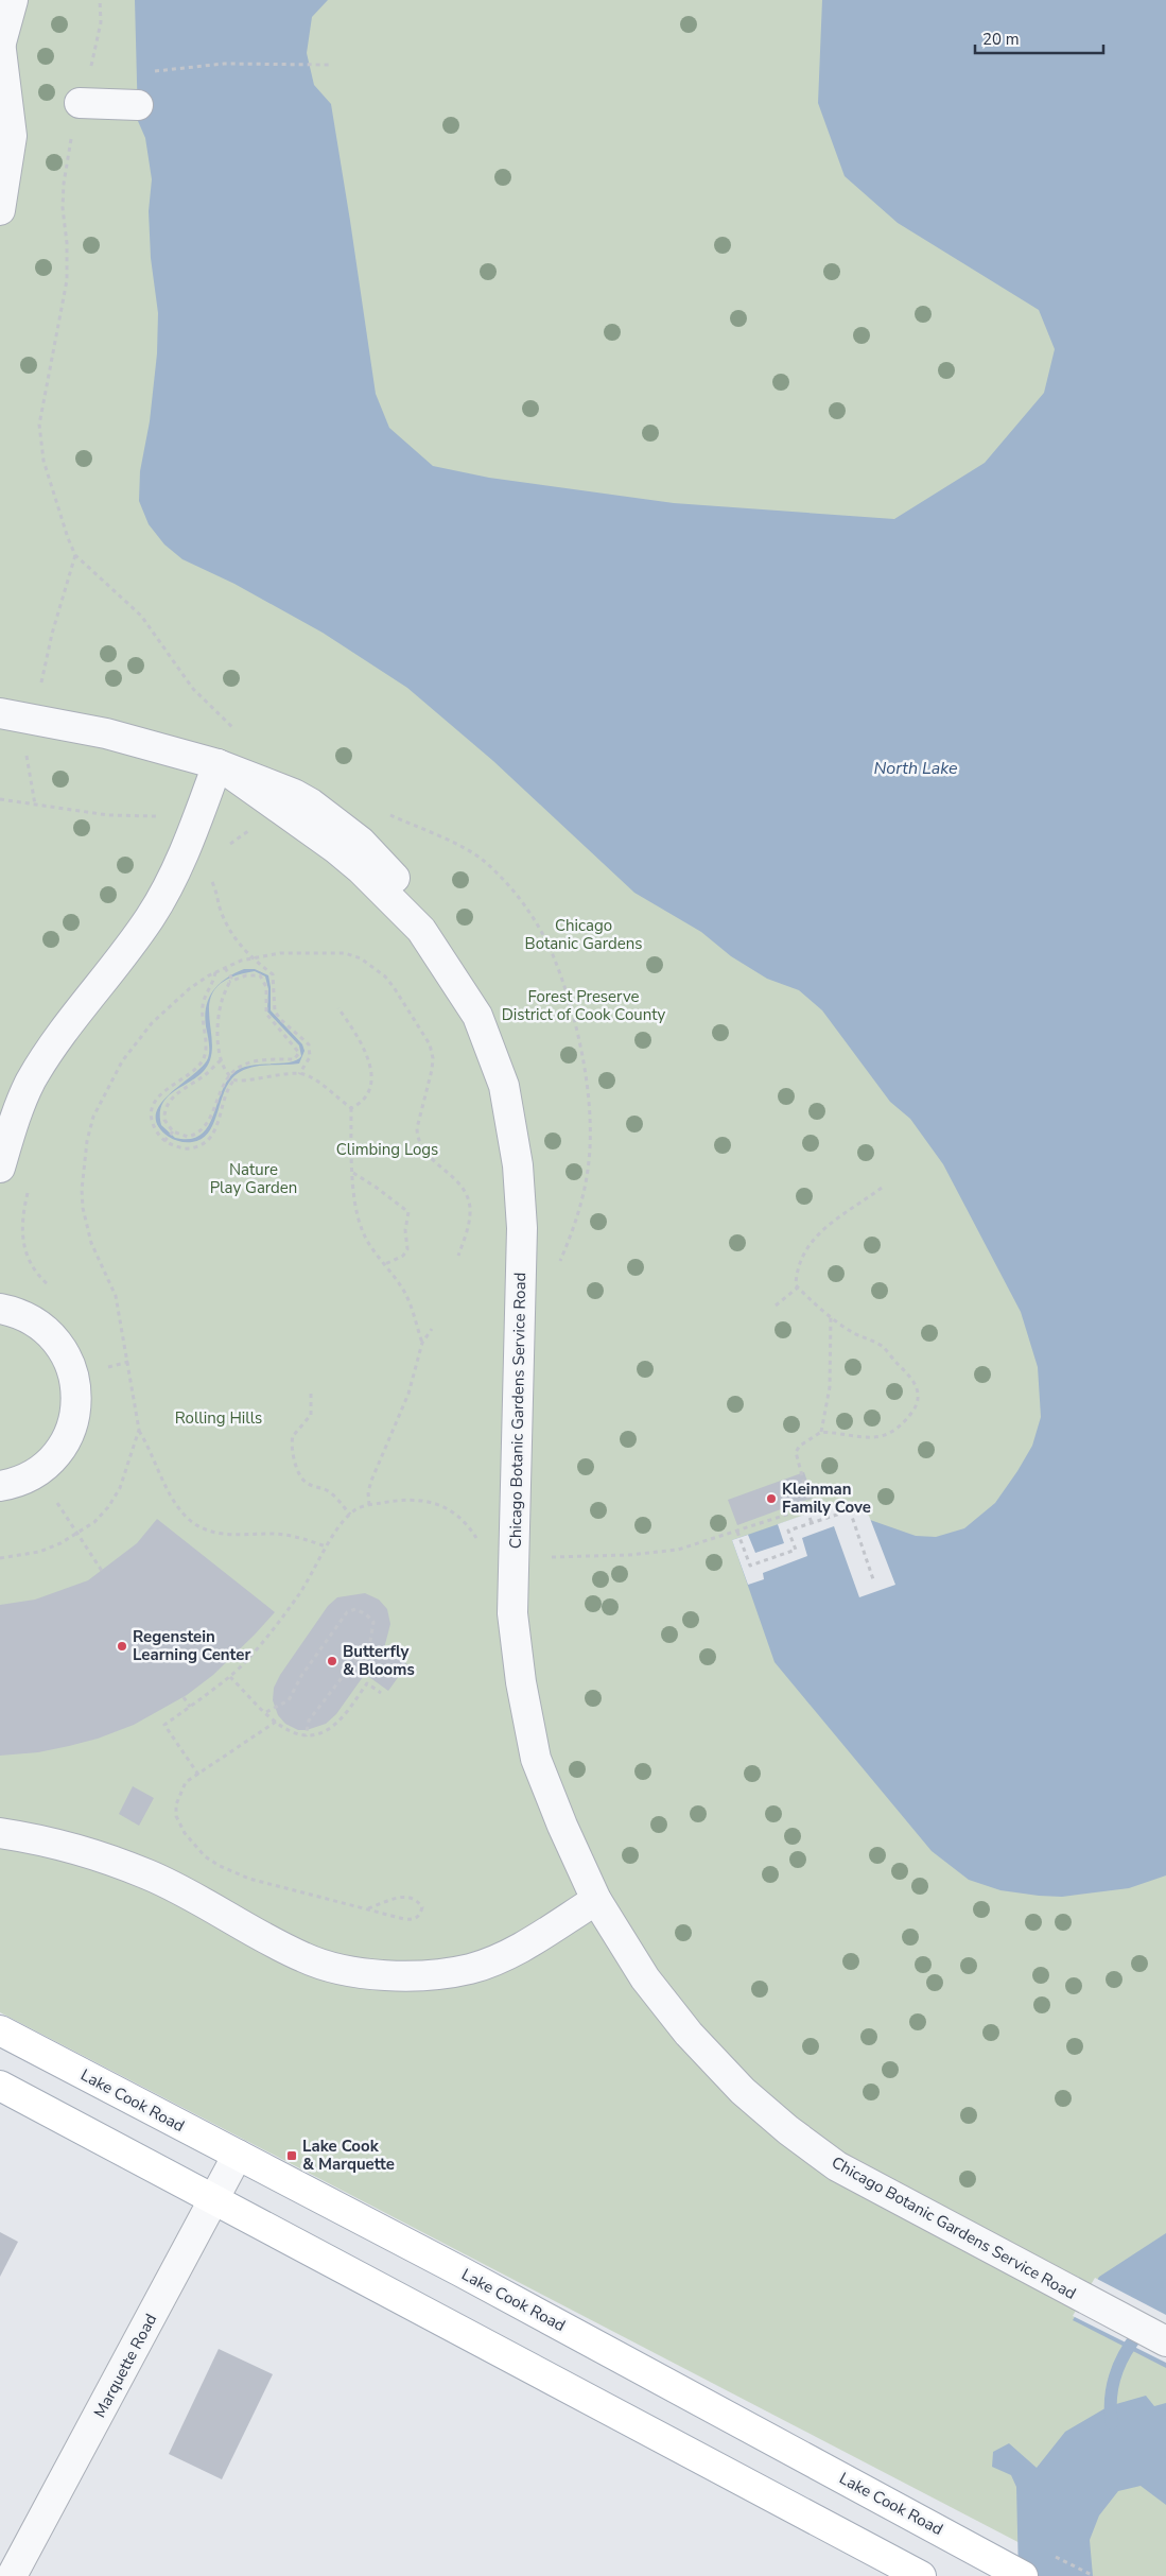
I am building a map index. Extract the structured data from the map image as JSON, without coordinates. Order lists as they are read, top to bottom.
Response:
{
  "streets": {
    "main road": ["Lake Cook Road"],
    "street": ["Chicago Botanic Gardens Service Road", "Marquette Road"]
  },
  "crossings": [
    ["Lake Cook Road", "Marquette Road"]
  ],
  "water": ["North Lake"],
  "parks": [
    "Chicago Botanic Gardens",
    "Forest Preserve District of Cook County",
    "Climbing Logs",
    "Nature Play Garden",
    "Rolling Hills"
  ],
  "places": {
    "other": ["Kleinman Family Cove", "Regenstein Learning Center", "Butterfly & Blooms"],
    "transit": ["Lake Cook & Marquette"]
  },
  "scale_bar": "20 m"
}
